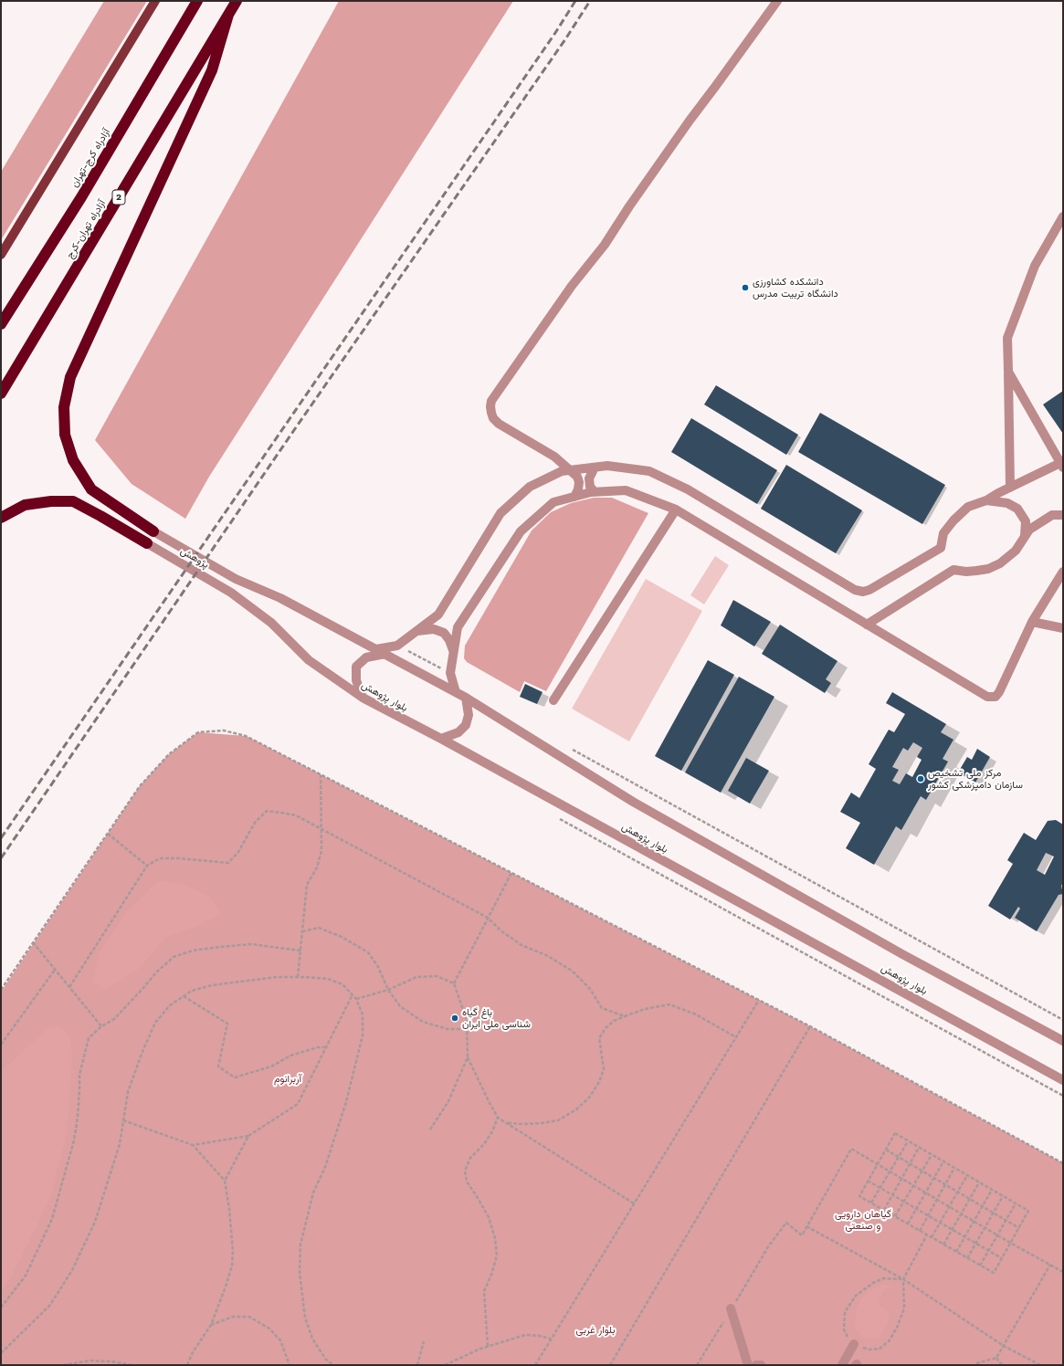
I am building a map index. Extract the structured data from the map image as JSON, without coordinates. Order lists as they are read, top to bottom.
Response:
{
  "streets": {
    "highway": ["آزادراه کرج-تهران", "2", "آزادراه تهران-کرج"],
    "street": ["پژوهش", "بلوار پژوهش"]
  },
  "crossings": [
    ["پژوهش", "بلوار پژوهش"]
  ],
  "parks": ["آربرانوم", "گیاهان دارویی و صنعتی", "بلوار غربی"],
  "places": ["دانشکده کشاورزی دانشگاه تربیت مدرس", "مرکز ملی تشخیص سازمان دامپزشکی کشور", "باغ گیاه‌ شناسی ملی ایران"]
}
